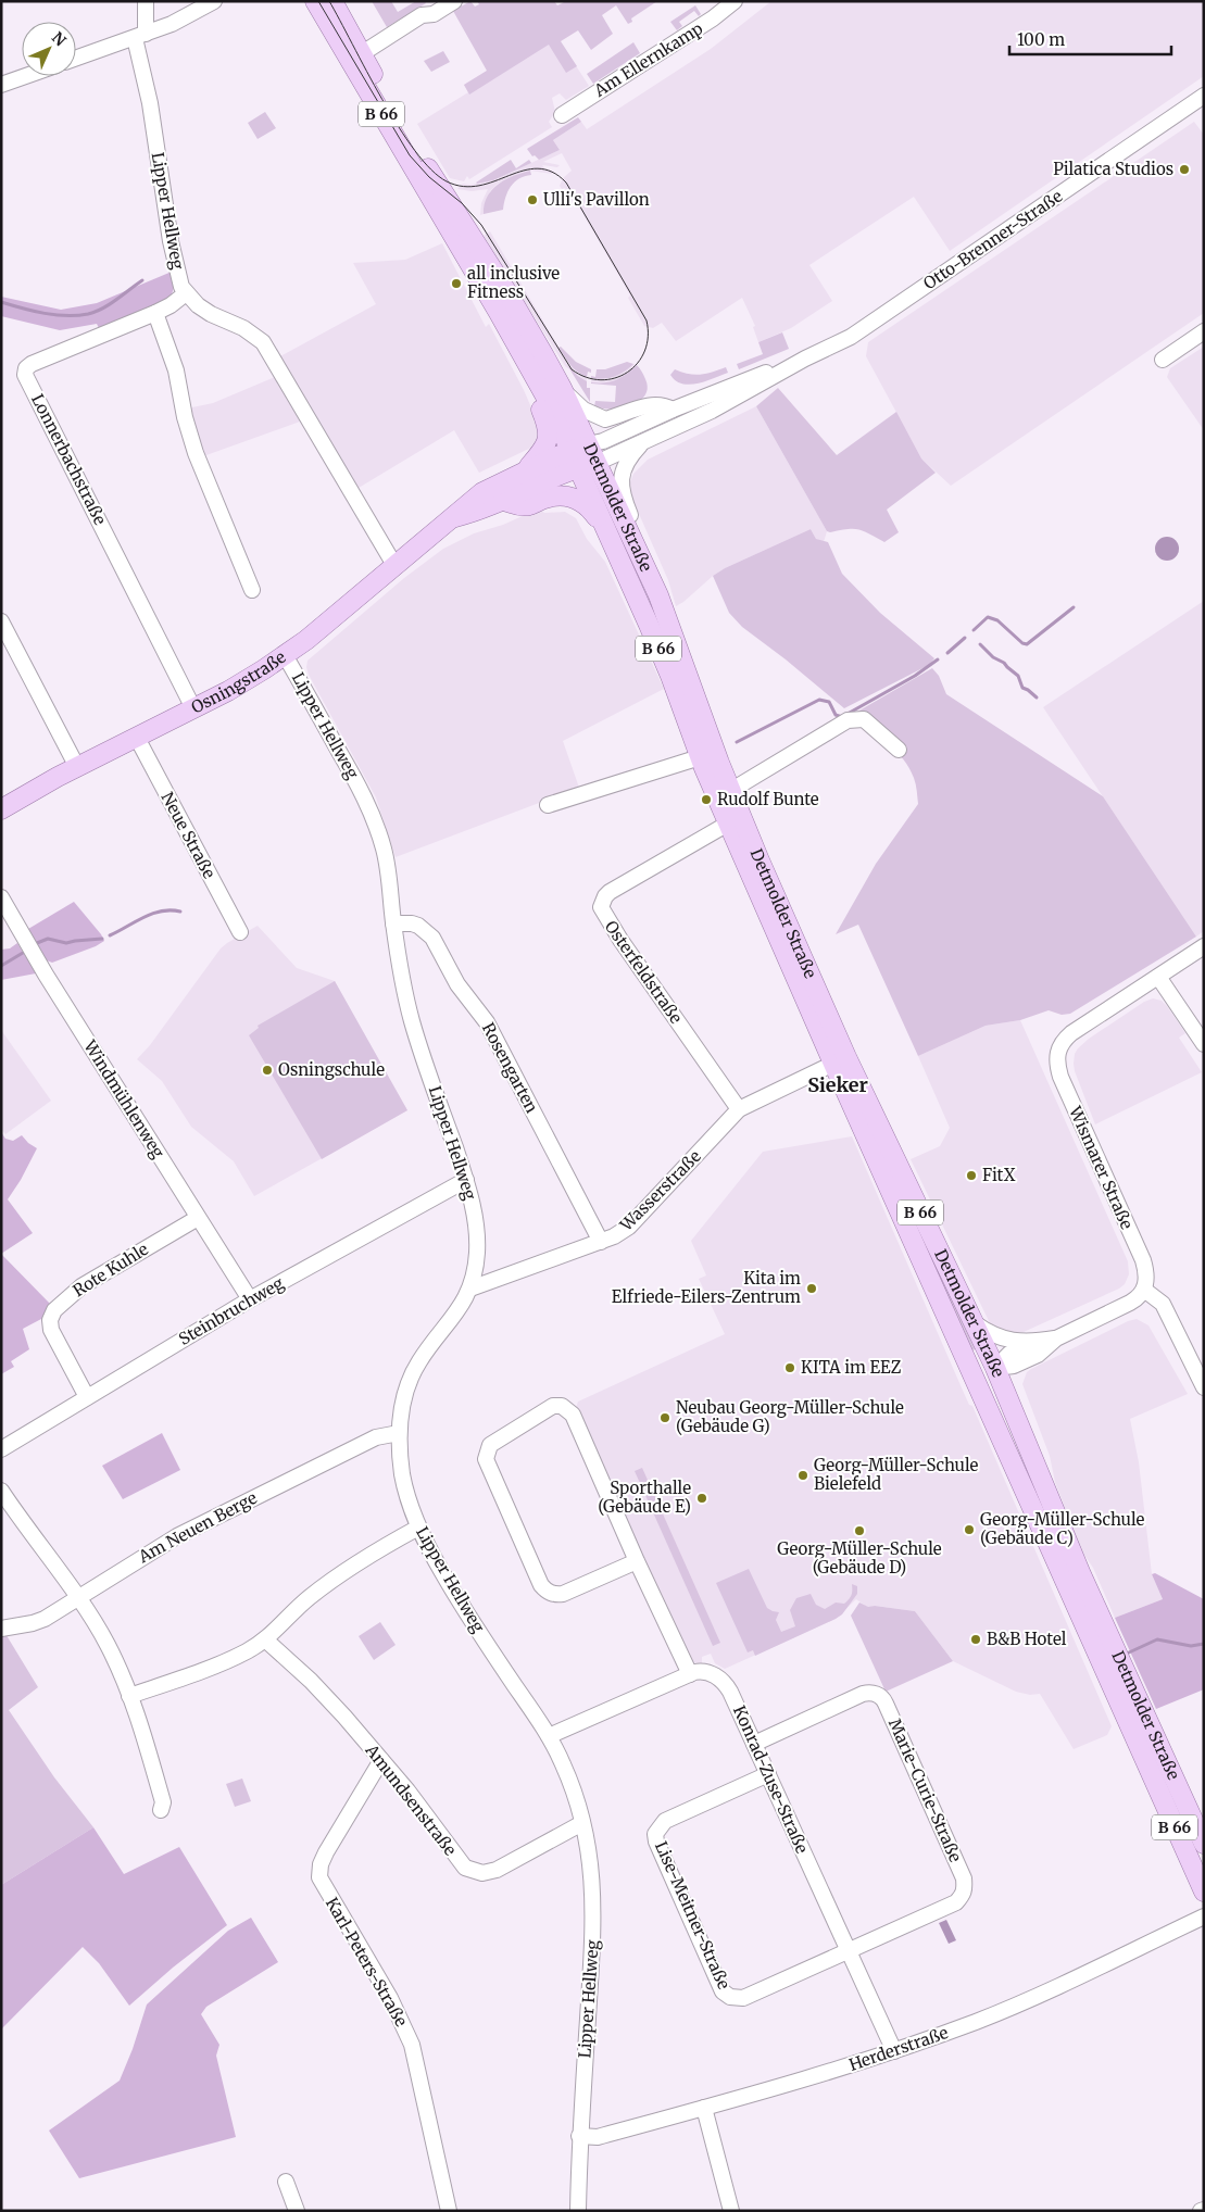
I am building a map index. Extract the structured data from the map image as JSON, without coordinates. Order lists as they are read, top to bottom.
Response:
{
  "streets": {
    "main road": ["B 66", "Detmolder Straße", "Osningstraße"],
    "street": [
      "Am Ellernkamp",
      "Lipper Hellweg",
      "Otto-Brenner-Straße",
      "Lonnerbachstraße",
      "Neue Straße",
      "Osterfeldstraße",
      "Rosengarten",
      "Windmühlenweg",
      "Wismarer Straße",
      "Wasserstraße",
      "Rote Kuhle",
      "Steinbruchweg",
      "Am Neuen Berge",
      "Konrad-Zuse-Straße",
      "Marie-Curie-Straße",
      "Amundsenstraße",
      "Lise-Meitner-Straße",
      "Karl-Peters-Straße",
      "Herderstraße"
    ]
  },
  "crossings": [
    ["B 66", "Otto-Brenner-Straße"],
    ["B 66", "Detmolder Straße"],
    ["Lipper Hellweg", "Lonnerbachstraße"],
    ["Lipper Hellweg", "Osningstraße"],
    ["Lipper Hellweg", "Rosengarten"],
    ["Lipper Hellweg", "Wasserstraße"],
    ["Lipper Hellweg", "Steinbruchweg"],
    ["Lipper Hellweg", "Am Neuen Berge"],
    ["Lipper Hellweg", "Amundsenstraße"],
    ["Lipper Hellweg", "Herderstraße"],
    ["Otto-Brenner-Straße", "Detmolder Straße"],
    ["Otto-Brenner-Straße", "Osningstraße"],
    ["Lonnerbachstraße", "Osningstraße"],
    ["Detmolder Straße", "Osningstraße"],
    ["Detmolder Straße", "Osterfeldstraße"],
    ["Detmolder Straße", "Wasserstraße"],
    ["Osningstraße", "Neue Straße"],
    ["Osterfeldstraße", "Wasserstraße"],
    ["Rosengarten", "Wasserstraße"],
    ["Windmühlenweg", "Rote Kuhle"],
    ["Windmühlenweg", "Steinbruchweg"],
    ["Rote Kuhle", "Steinbruchweg"],
    ["Konrad-Zuse-Straße", "Marie-Curie-Straße"],
    ["Konrad-Zuse-Straße", "Lise-Meitner-Straße"],
    ["Konrad-Zuse-Straße", "Herderstraße"],
    ["Marie-Curie-Straße", "Lise-Meitner-Straße"],
    ["Amundsenstraße", "Karl-Peters-Straße"]
  ],
  "districts": ["Sieker"],
  "places": [
    "Pilatica Studios",
    "Ulli's Pavillon",
    "all inclusive Fitness",
    "Rudolf Bunte",
    "Osningschule",
    "FitX",
    "Kita im Elfriede-Eilers-Zentrum",
    "KITA im EEZ",
    "Neubau Georg-Müller-Schule (Gebäude G)",
    "Georg-Müller-Schule Bielefeld",
    "Sporthalle (Gebäude E)",
    "Georg-Müller-Schule (Gebäude C)",
    "Georg-Müller-Schule (Gebäude D)",
    "B&B Hotel"
  ],
  "scale_bar": "100 m",
  "north": "top right"
}
